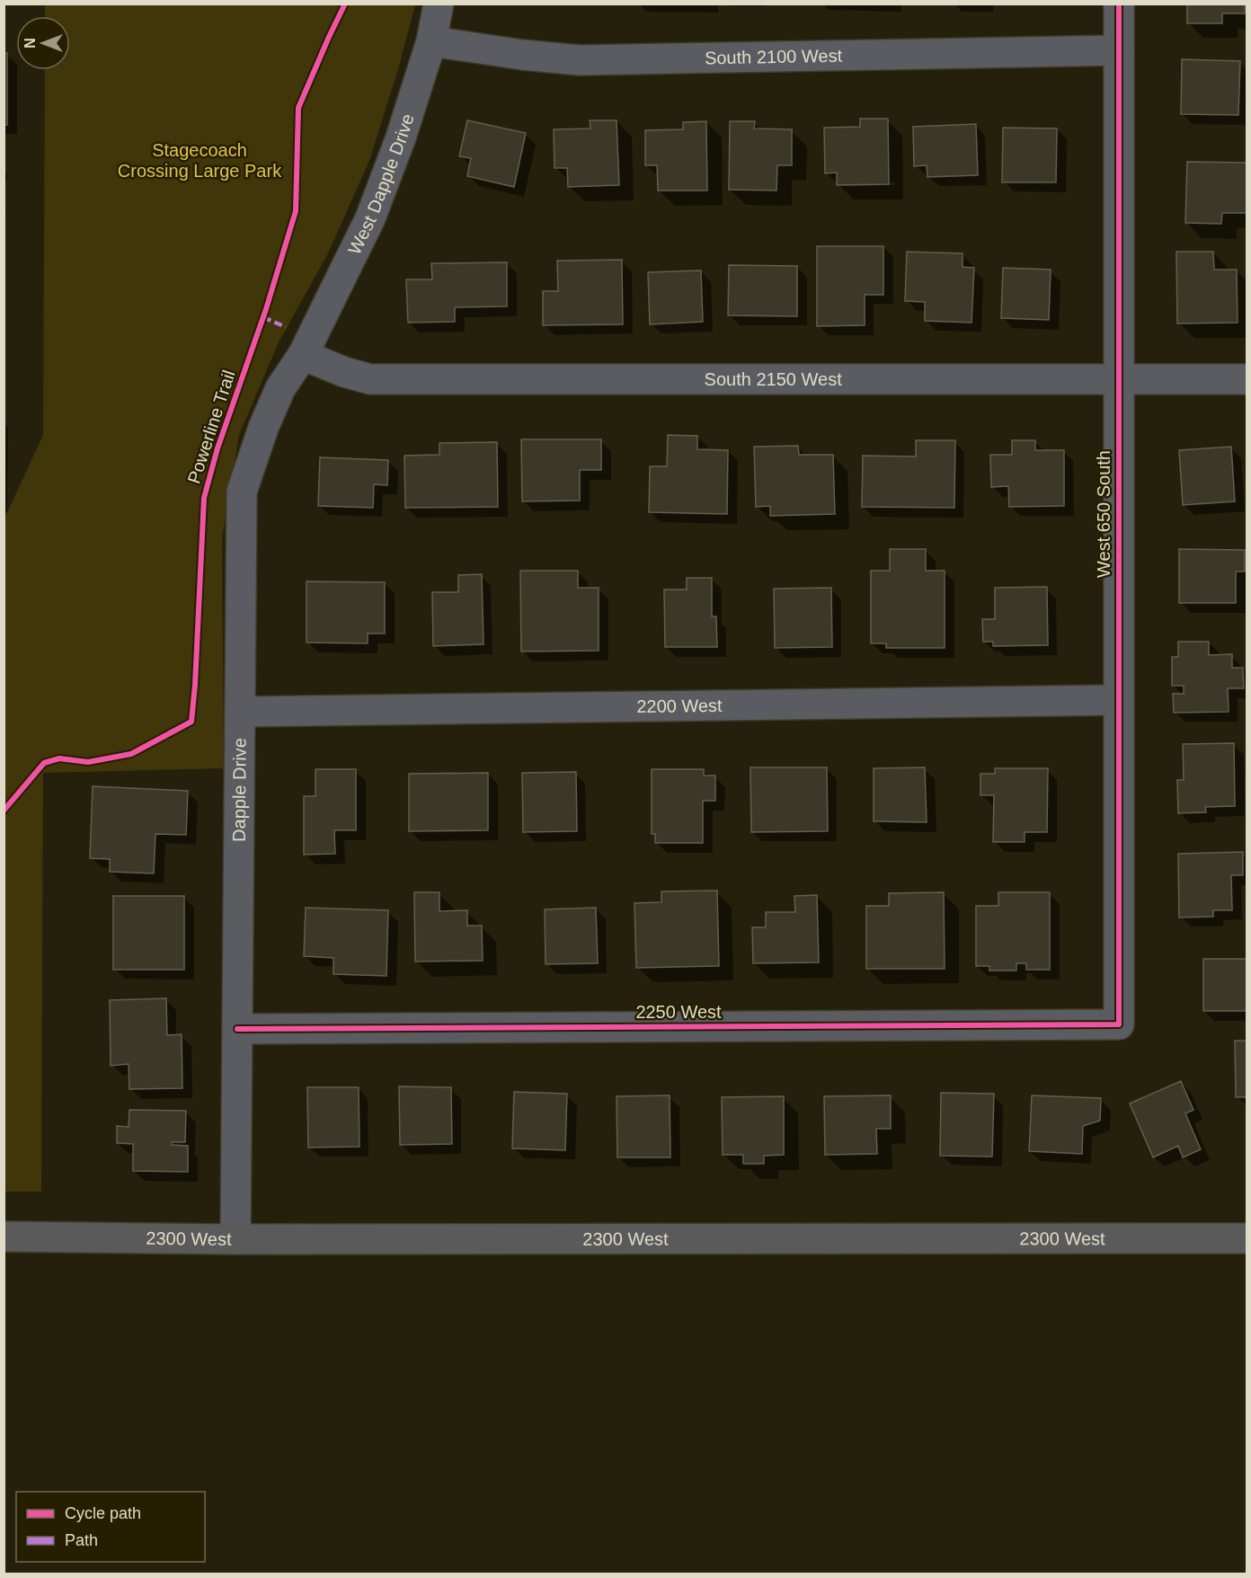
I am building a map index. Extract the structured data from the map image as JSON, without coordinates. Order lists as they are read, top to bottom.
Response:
{
  "streets": {
    "main road": ["2300 West"],
    "street": [
      "South 2100 West",
      "West Dapple Drive",
      "South 2150 West",
      "West 650 South",
      "2200 West",
      "Dapple Drive",
      "2250 West"
    ],
    "cycle path": ["Powerline Trail"]
  },
  "crossings": [
    ["South 2100 West", "West Dapple Drive"],
    ["South 2100 West", "West 650 South"],
    ["West Dapple Drive", "South 2150 West"],
    ["West Dapple Drive", "Dapple Drive"],
    ["South 2150 West", "West 650 South"],
    ["South 2150 West", "Dapple Drive"],
    ["West 650 South", "2200 West"],
    ["West 650 South", "2250 West"],
    ["2200 West", "Dapple Drive"],
    ["Dapple Drive", "2250 West"],
    ["Dapple Drive", "2300 West"]
  ],
  "parks": ["Stagecoach Crossing Large Park"],
  "legend": ["Cycle path", "Path"],
  "north": "left"
}
